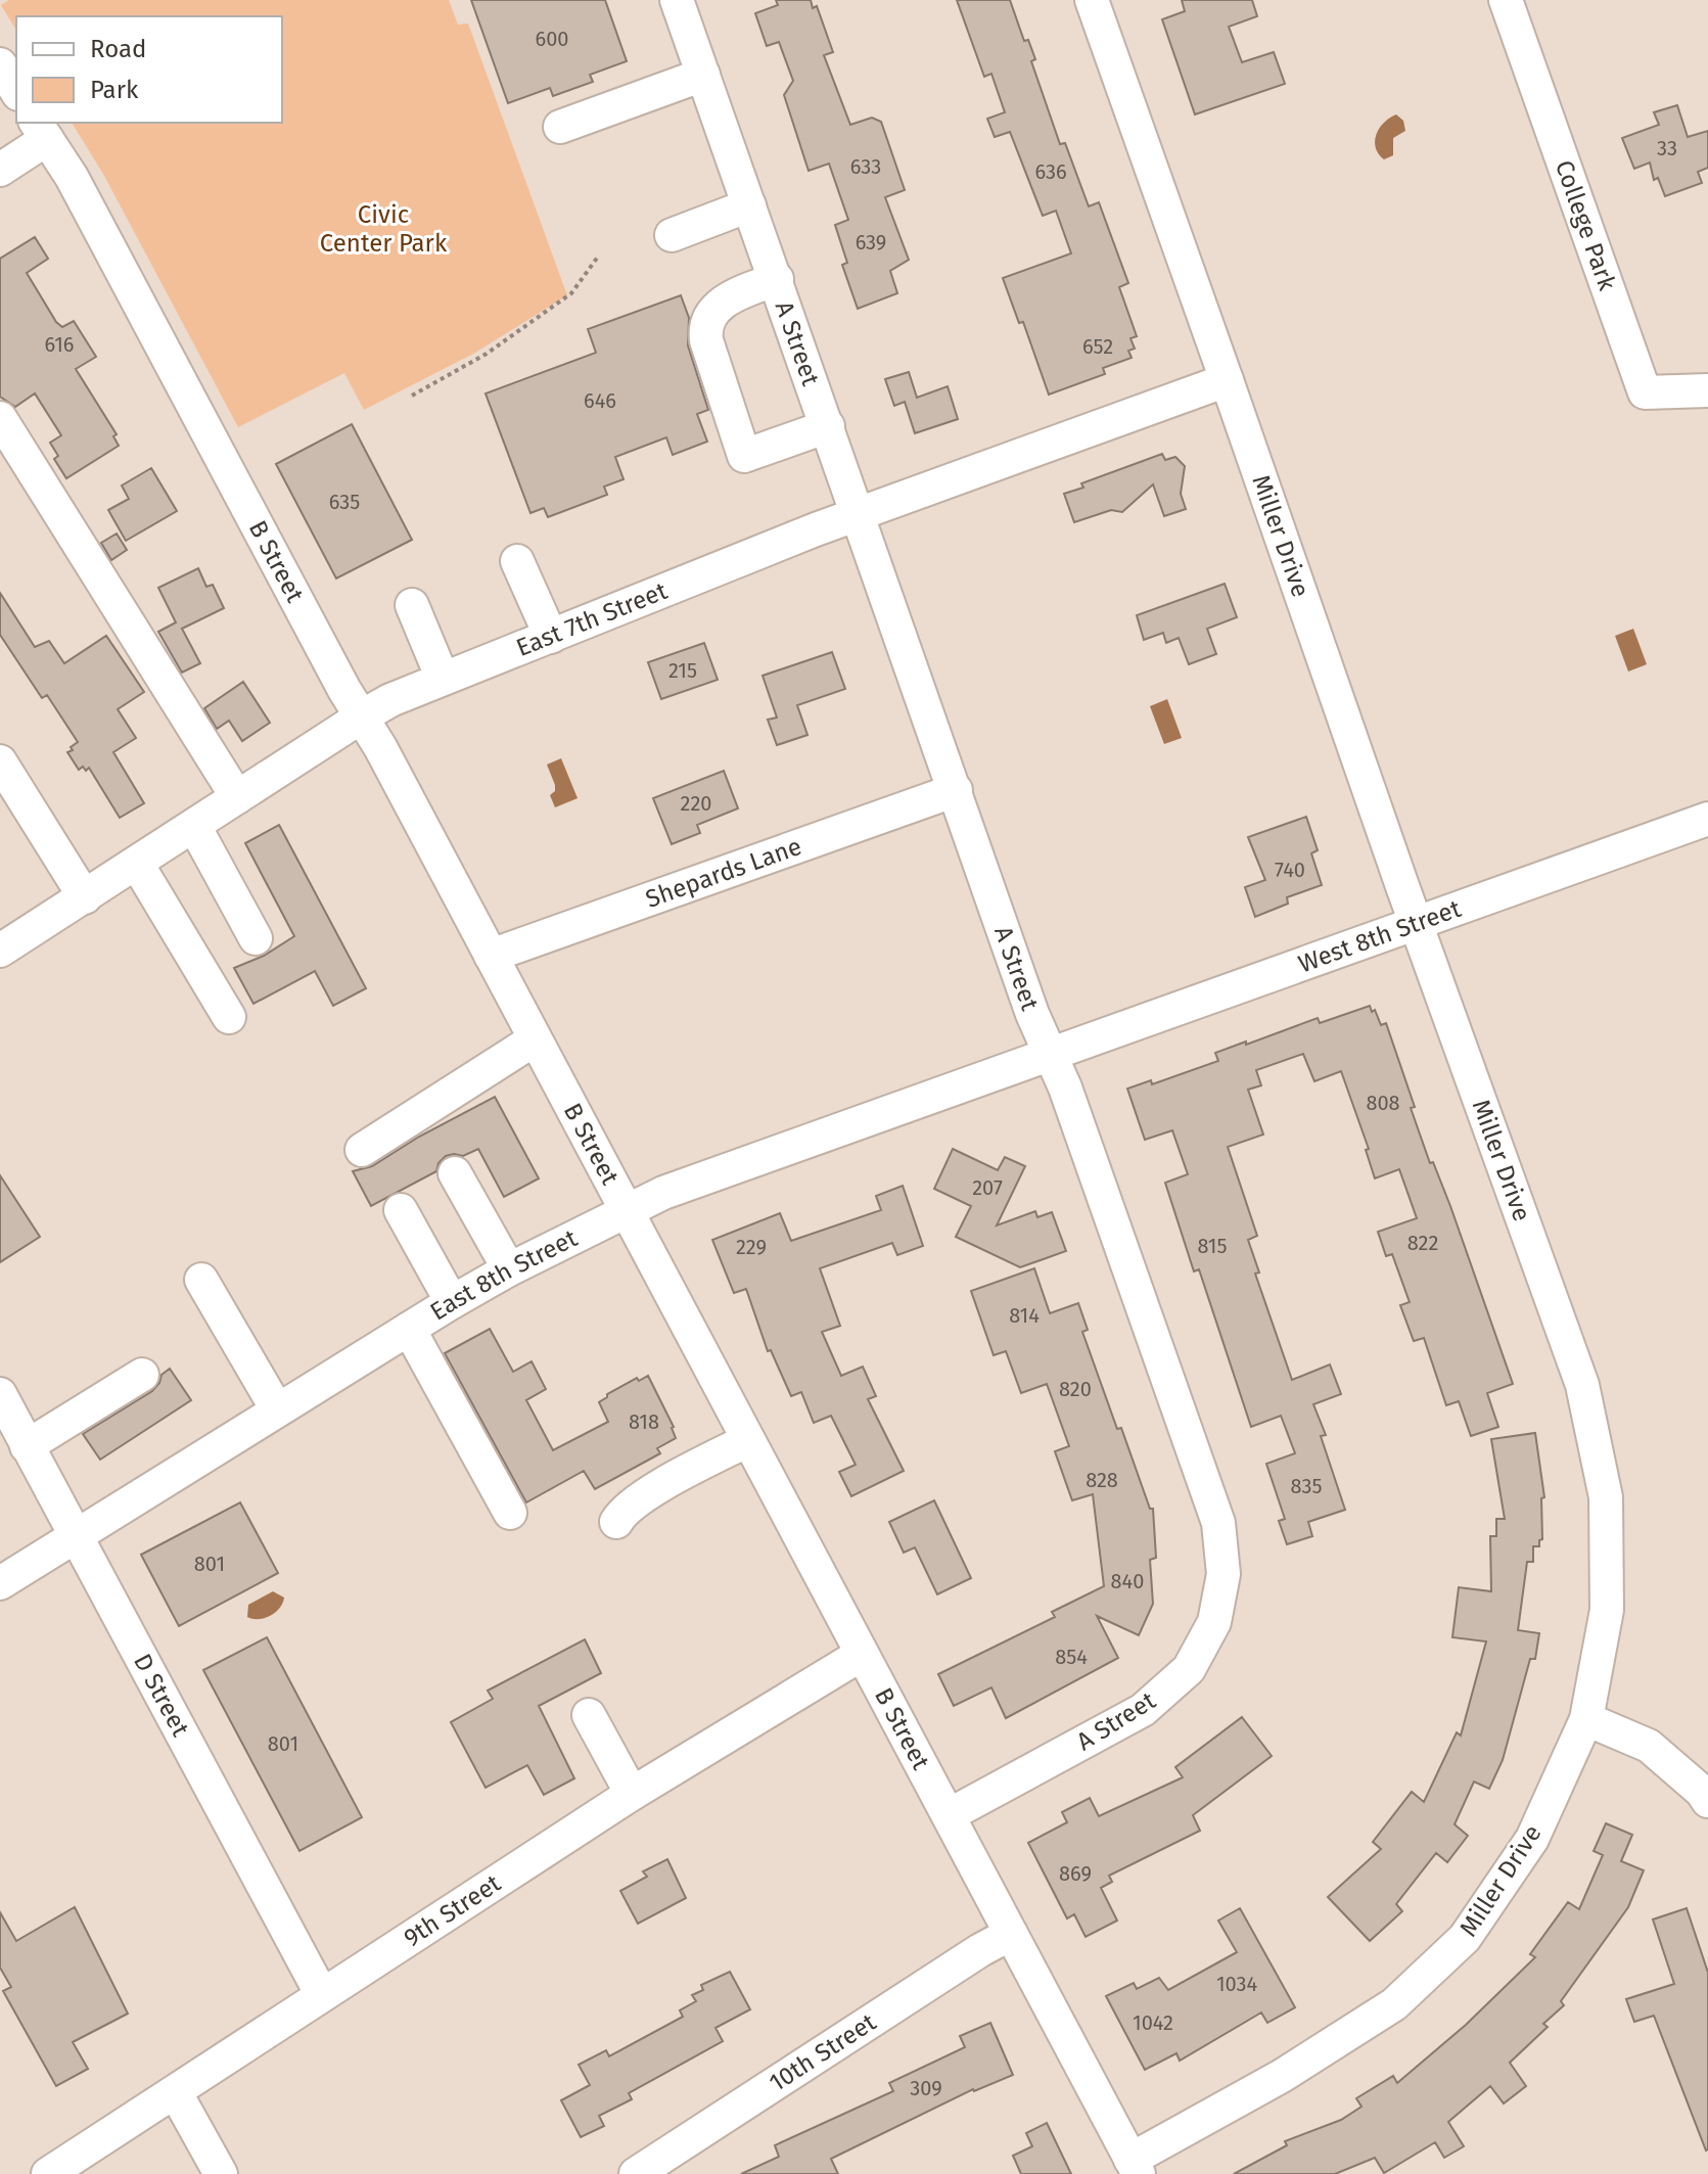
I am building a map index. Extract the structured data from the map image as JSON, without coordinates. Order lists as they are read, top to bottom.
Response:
{
  "streets": {
    "street": [
      "College Park",
      "A Street",
      "Miller Drive",
      "B Street",
      "East 7th Street",
      "Shepards Lane",
      "West 8th Street",
      "East 8th Street",
      "D Street",
      "9th Street",
      "10th Street"
    ]
  },
  "crossings": [
    ["A Street", "B Street"],
    ["A Street", "East 7th Street"],
    ["A Street", "Shepards Lane"],
    ["A Street", "West 8th Street"],
    ["A Street", "East 8th Street"],
    ["Miller Drive", "B Street"],
    ["Miller Drive", "East 7th Street"],
    ["Miller Drive", "West 8th Street"],
    ["B Street", "East 7th Street"],
    ["B Street", "Shepards Lane"],
    ["B Street", "East 8th Street"],
    ["B Street", "9th Street"],
    ["B Street", "10th Street"],
    ["West 8th Street", "East 8th Street"],
    ["East 8th Street", "D Street"],
    ["D Street", "9th Street"]
  ],
  "parks": ["Civic Center Park"],
  "house_numbers": [
    "600",
    "33",
    "633",
    "636",
    "639",
    "616",
    "652",
    "646",
    "635",
    "215",
    "220",
    "740",
    "808",
    "207",
    "822",
    "815",
    "229",
    "814",
    "820",
    "818",
    "828",
    "835",
    "801",
    "840",
    "854",
    "801",
    "869",
    "1034",
    "1042",
    "309"
  ],
  "legend": ["Road", "Park"]
}
